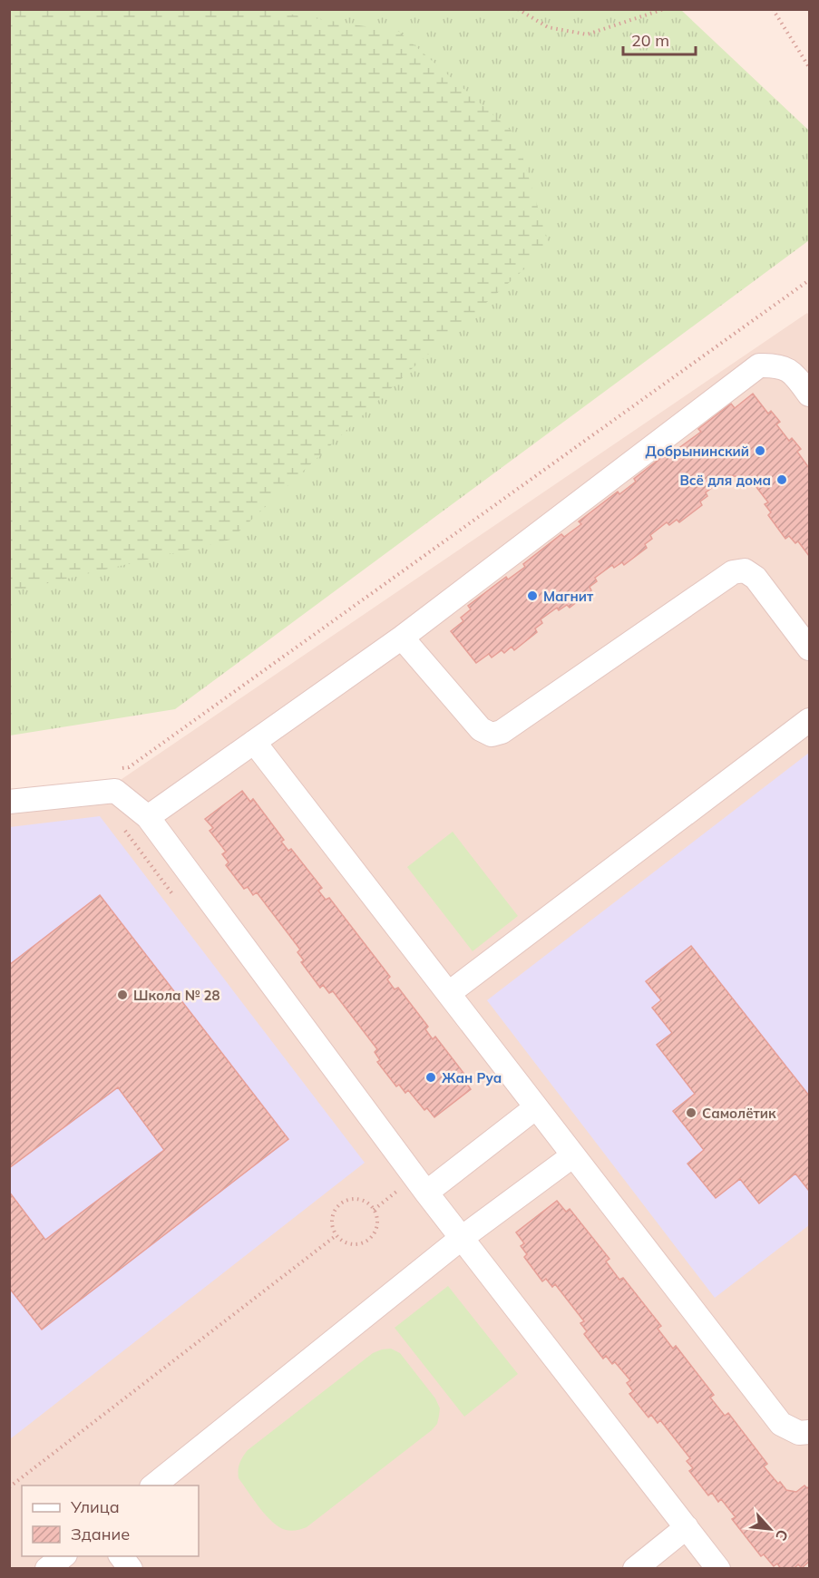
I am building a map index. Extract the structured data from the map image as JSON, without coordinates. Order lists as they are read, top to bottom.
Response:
{
  "places": [
    "Добрынинский",
    "Всё для дома",
    "Магнит",
    "Школа № 28",
    "Жан Руа",
    "Самолётик"
  ],
  "legend": ["Улица", "Здание"],
  "scale_bar": "20 m",
  "north": "bottom right"
}
